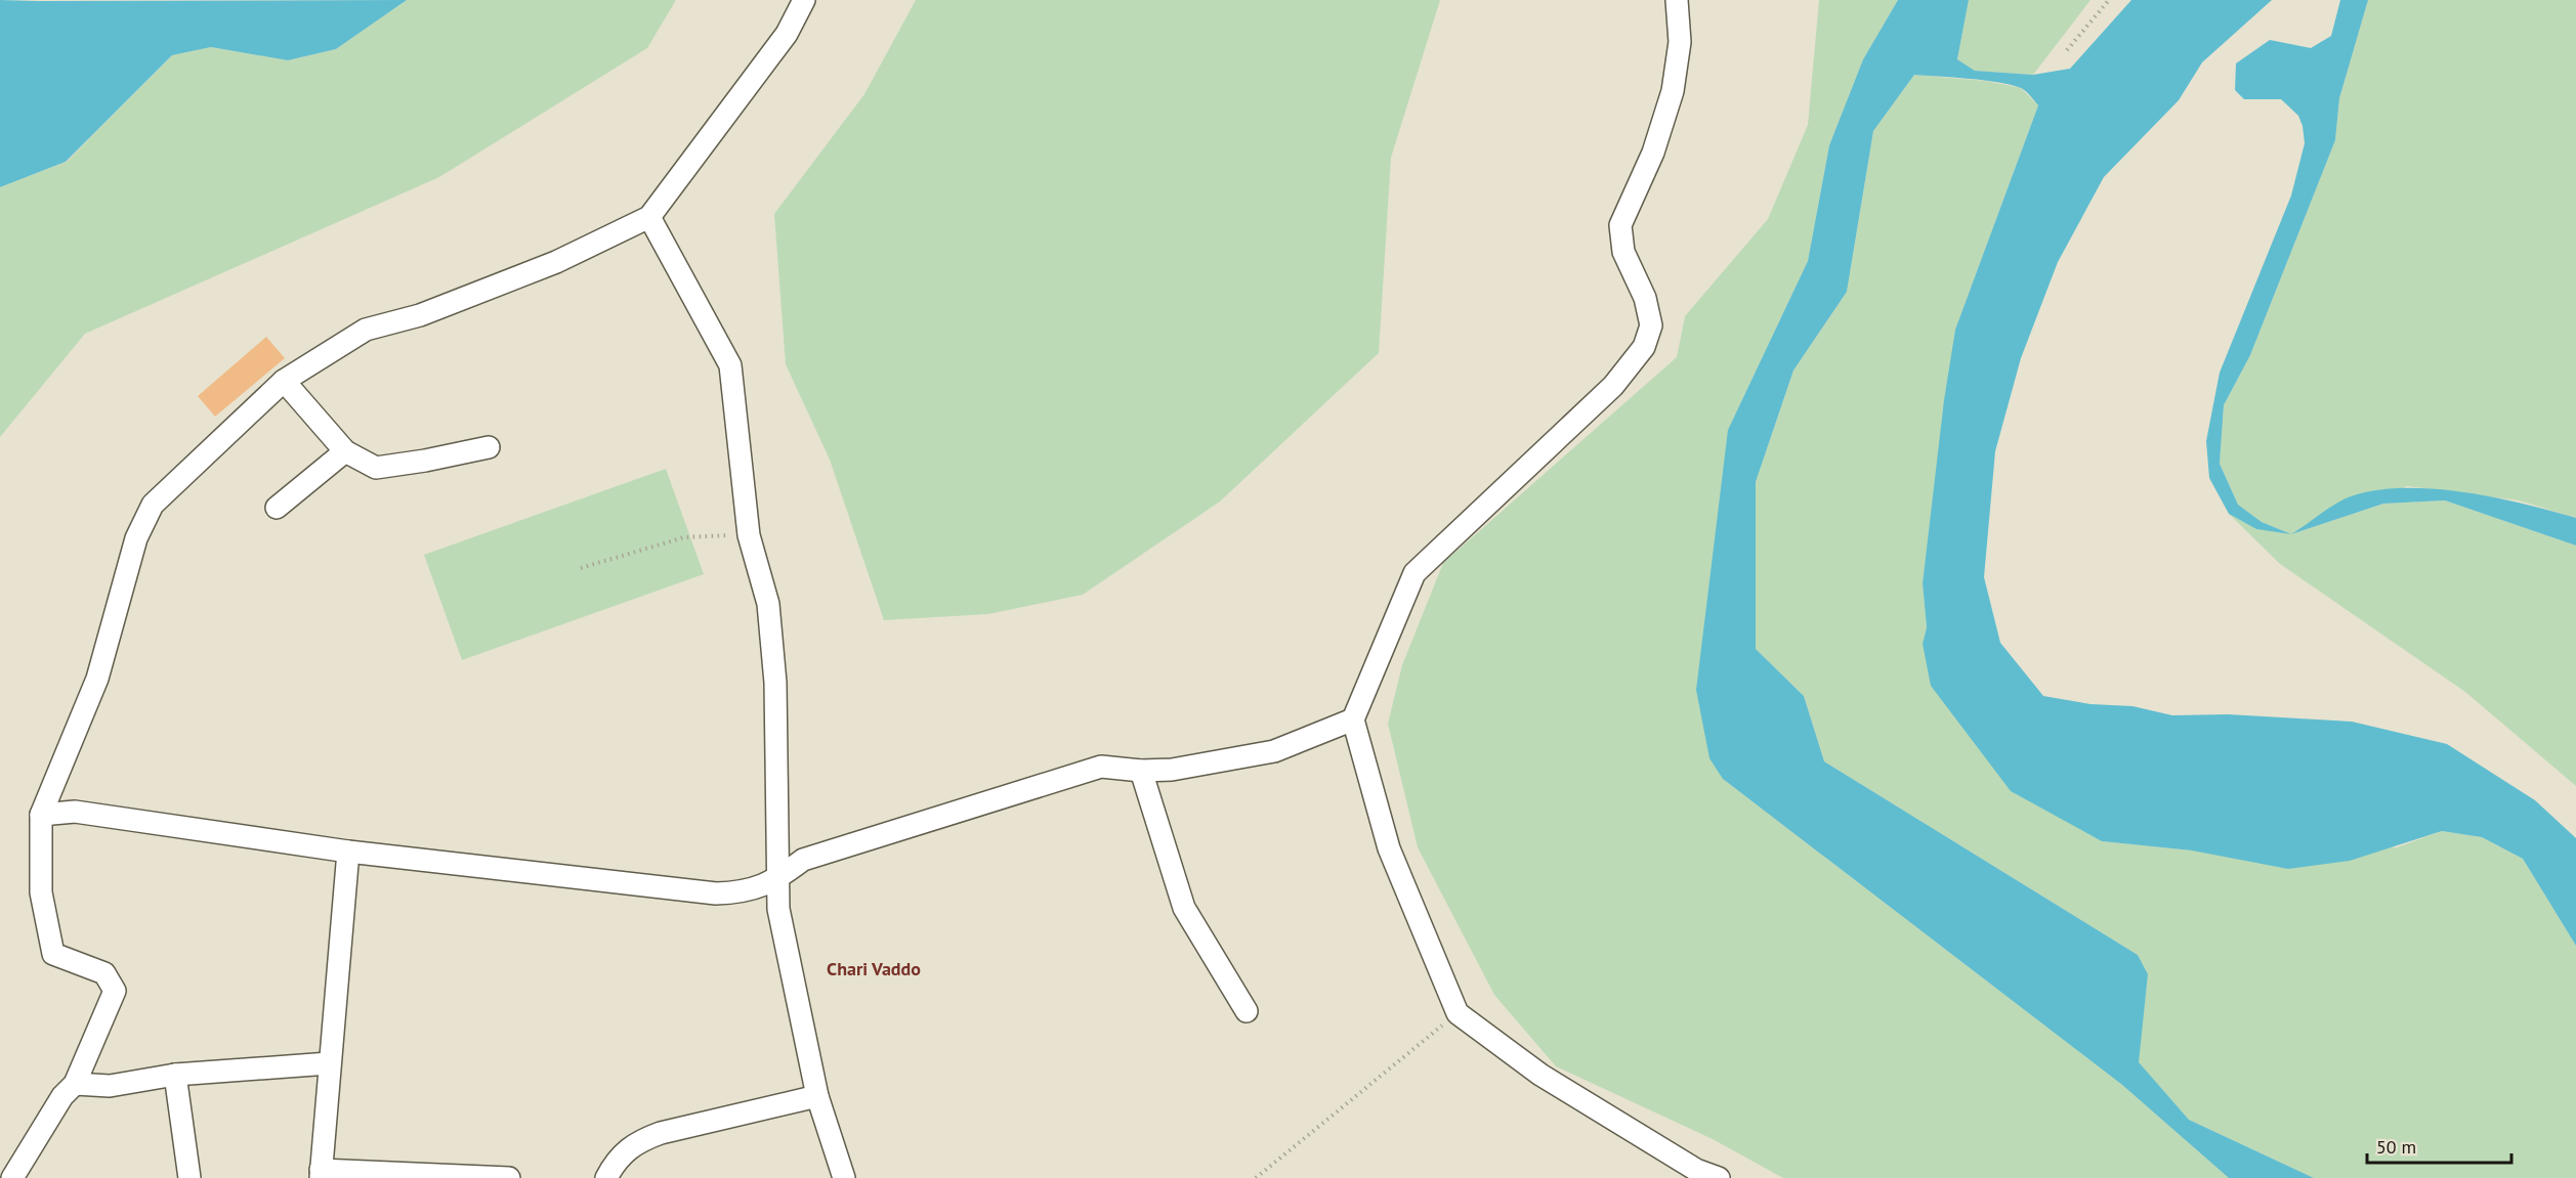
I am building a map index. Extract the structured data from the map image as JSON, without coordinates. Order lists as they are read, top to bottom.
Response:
{
  "districts": ["Chari Vaddo"],
  "scale_bar": "50 m"
}
